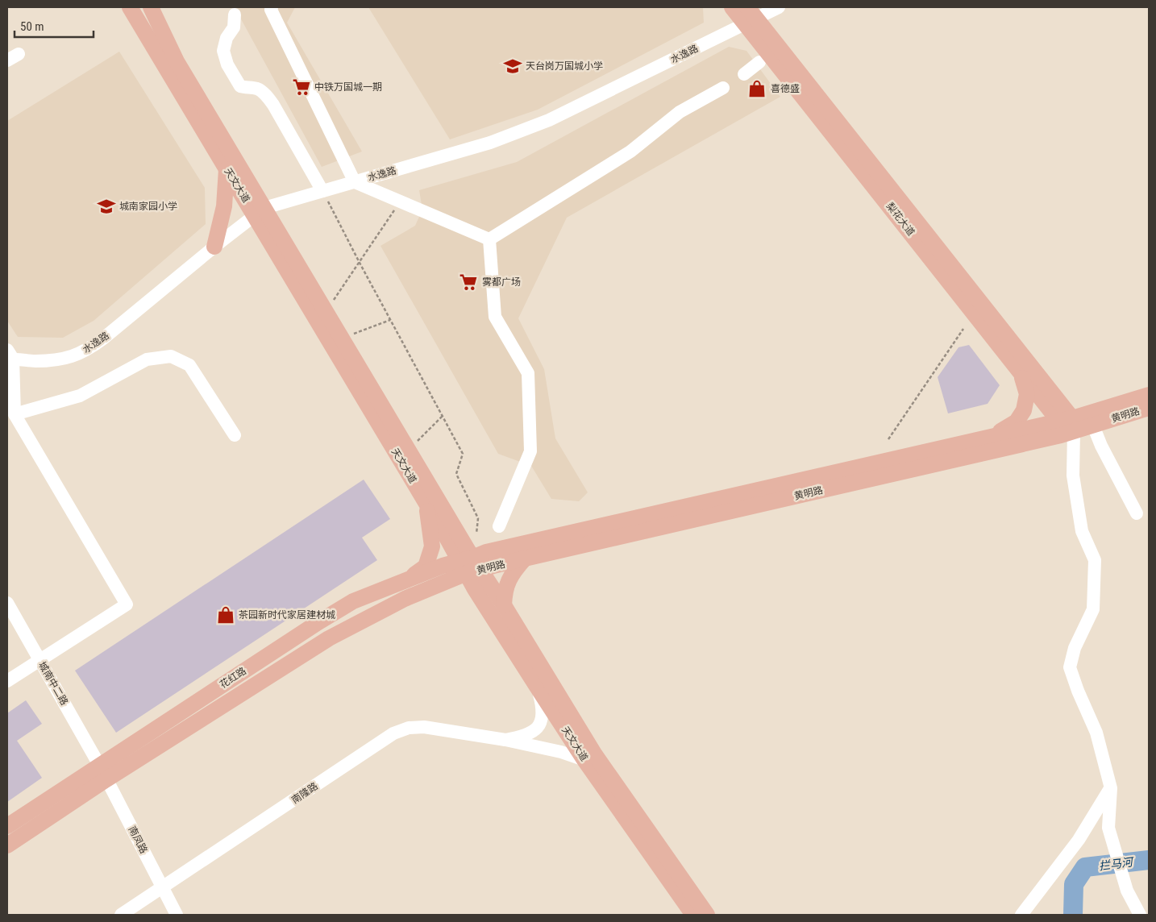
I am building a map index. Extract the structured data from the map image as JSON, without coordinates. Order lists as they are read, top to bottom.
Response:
{
  "streets": {
    "main road": [
      "天文大道",
      "梨花大道",
      "黄明路",
      "花红路"
    ],
    "street": [
      "水逸路",
      "城南中二路",
      "南隆路",
      "南凤路"
    ]
  },
  "crossings": [
    ["水逸路", "天文大道"],
    ["水逸路", "梨花大道"],
    ["天文大道", "黄明路"],
    ["天文大道", "花红路"],
    ["天文大道", "南隆路"],
    ["梨花大道", "黄明路"],
    ["黄明路", "花红路"],
    ["花红路", "城南中二路"],
    ["花红路", "南凤路"],
    ["城南中二路", "南凤路"],
    ["南隆路", "南凤路"]
  ],
  "water": ["拦马河"],
  "places": {
    "school or university": ["天台岗万国城小学", "城南家园小学"],
    "supermarket": ["中铁万国城一期", "雾都广场"],
    "shop": ["喜德盛", "茶园新时代家居建材城"]
  },
  "scale_bar": "50 m"
}
